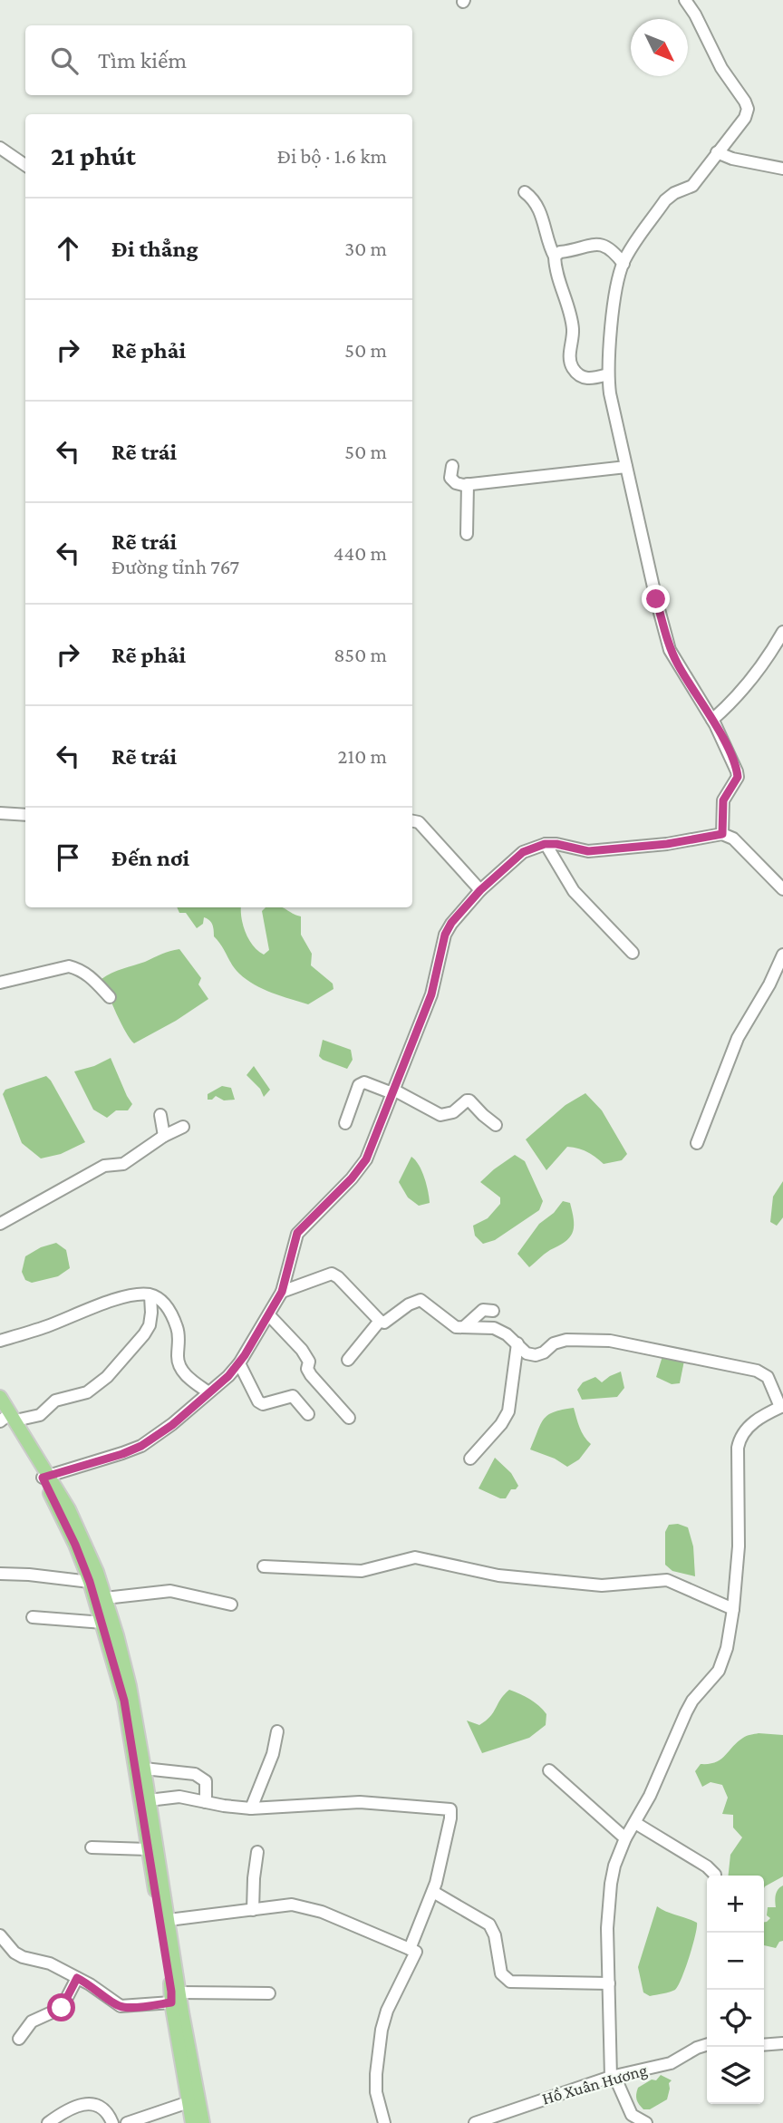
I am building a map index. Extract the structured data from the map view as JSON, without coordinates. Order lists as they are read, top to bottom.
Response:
{
  "streets": {
    "street": ["Hồ Xuân Hương"]
  },
  "north": "bottom right",
  "page": {
    "search": "Tìm kiếm",
    "heading": ["21 phút", "Đi bộ · 1.6 km"],
    "list": [
      ["Đi thẳng", "30 m"],
      ["Rẽ phải", "50 m"],
      ["Rẽ trái", "50 m"],
      ["Rẽ trái", "Đường tỉnh 767", "440 m"],
      ["Rẽ phải", "850 m"],
      ["Rẽ trái", "210 m"],
      "Đến nơi"
    ],
    "map_buttons": ["+", "−"]
  }
}
